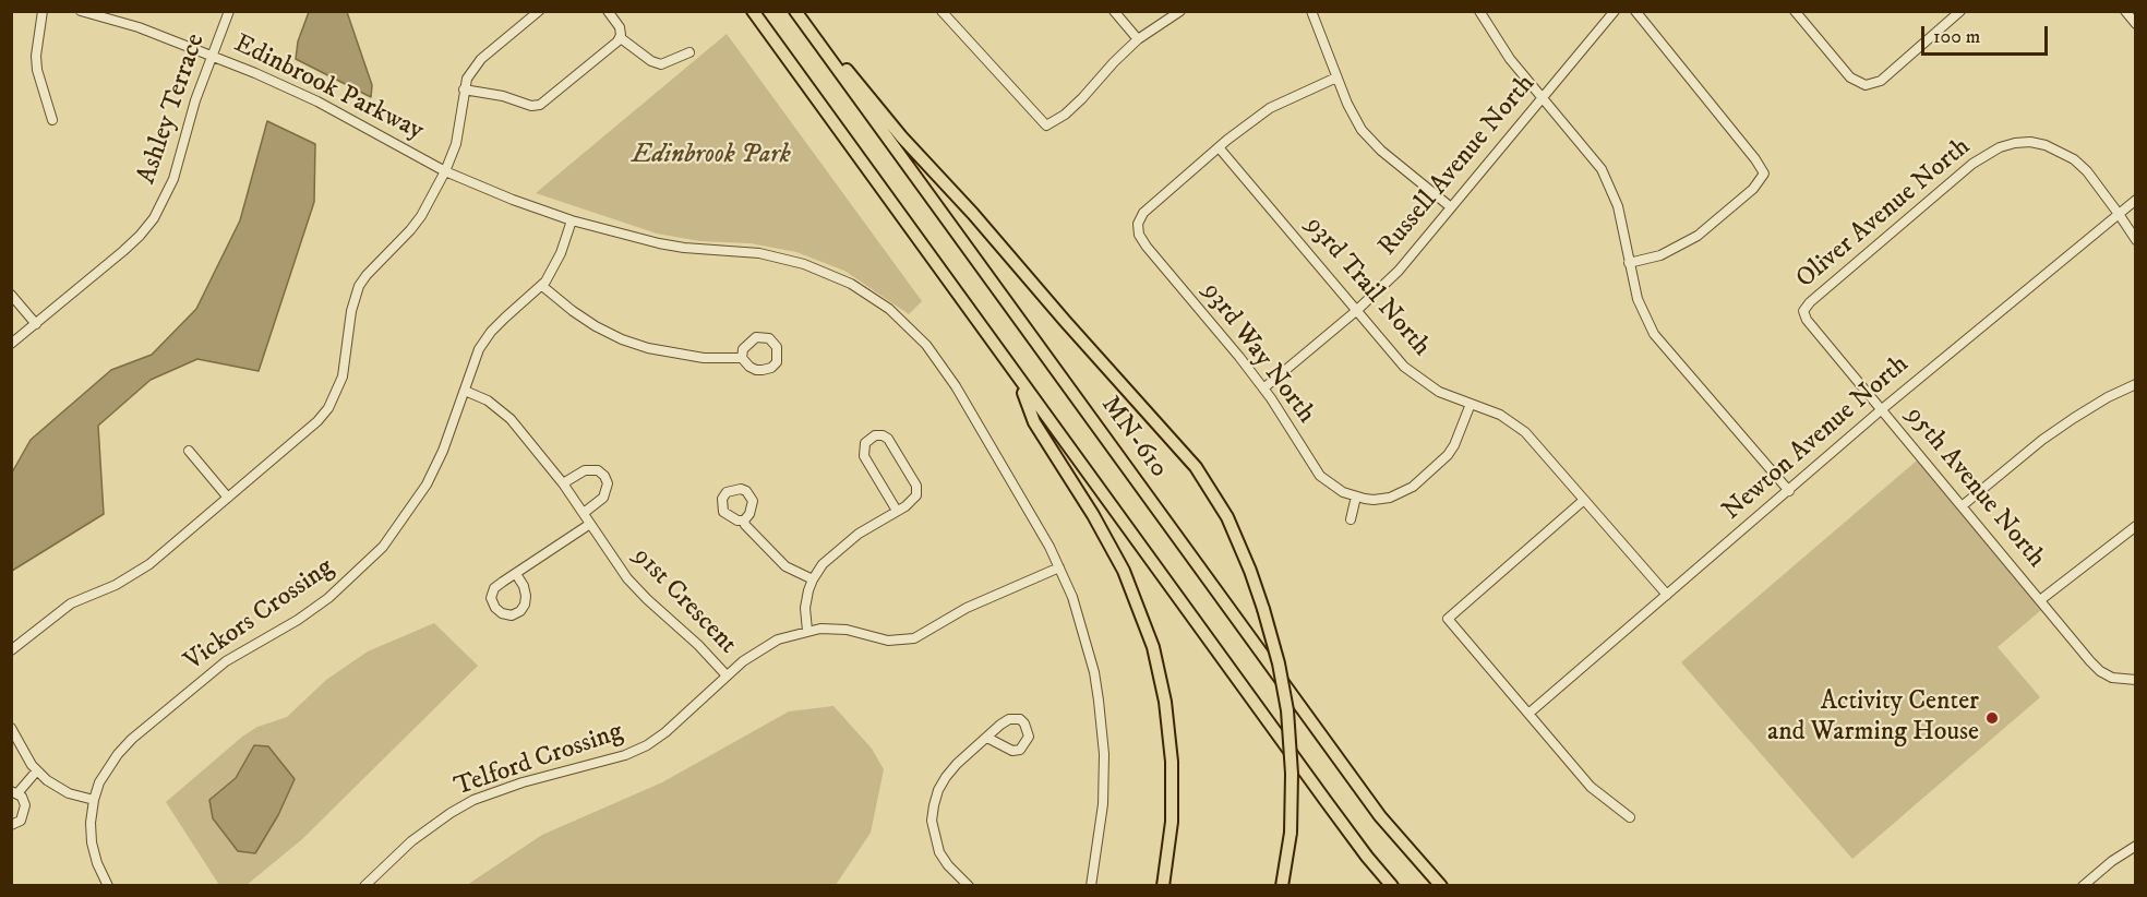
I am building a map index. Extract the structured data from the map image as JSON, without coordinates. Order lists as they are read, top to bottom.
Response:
{
  "streets": {
    "highway": ["MN-610"],
    "street": [
      "Edinbrook Parkway",
      "Ashley Terrace",
      "Russell Avenue North",
      "Oliver Avenue North",
      "93rd Trail North",
      "93rd Way North",
      "Newton Avenue North",
      "95th Avenue North",
      "91st Crescent",
      "Vickors Crossing",
      "Telford Crossing"
    ]
  },
  "crossings": [
    ["Edinbrook Parkway", "Ashley Terrace"],
    ["Edinbrook Parkway", "Vickors Crossing"],
    ["Edinbrook Parkway", "Telford Crossing"],
    ["Russell Avenue North", "93rd Trail North"],
    ["Russell Avenue North", "93rd Way North"],
    ["Oliver Avenue North", "Newton Avenue North"],
    ["Oliver Avenue North", "95th Avenue North"],
    ["93rd Trail North", "93rd Way North"],
    ["93rd Trail North", "Newton Avenue North"],
    ["Newton Avenue North", "95th Avenue North"],
    ["91st Crescent", "Vickors Crossing"],
    ["91st Crescent", "Telford Crossing"]
  ],
  "parks": ["Edinbrook Park"],
  "places": ["Activity Center and Warming House"],
  "scale_bar": "100 m"
}
